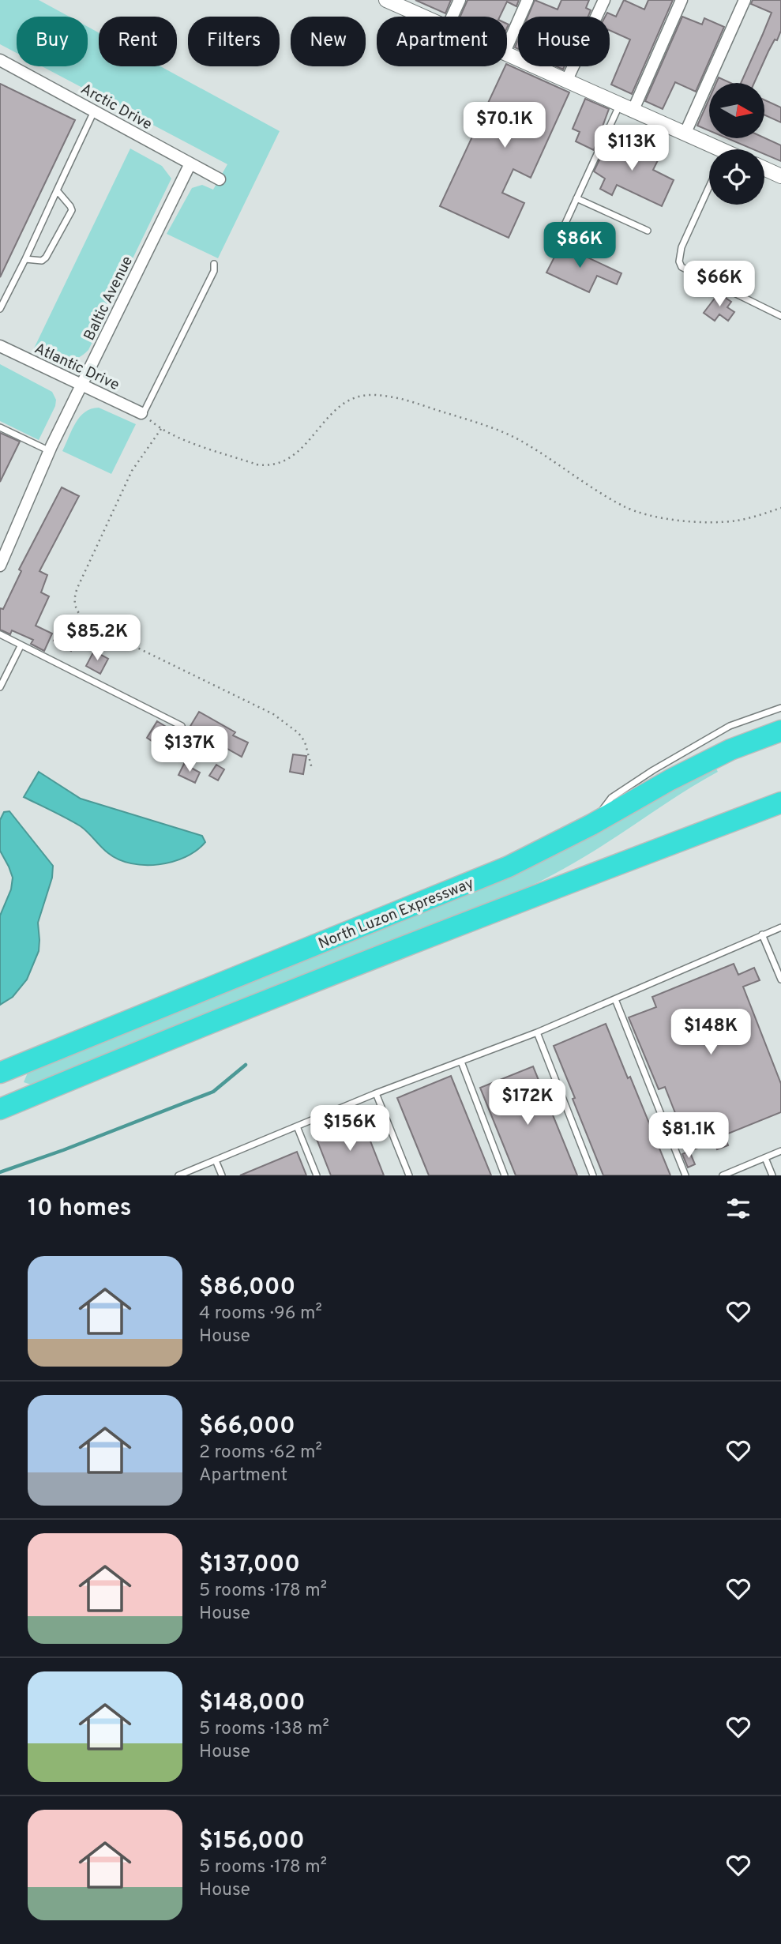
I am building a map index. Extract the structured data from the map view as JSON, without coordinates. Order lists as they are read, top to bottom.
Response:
{
  "streets": {
    "highway": ["North Luzon Expressway"],
    "street": ["Arctic Drive", "Baltic Avenue", "Atlantic Drive"]
  },
  "crossings": [
    ["Arctic Drive", "Baltic Avenue"],
    ["Baltic Avenue", "Atlantic Drive"]
  ],
  "north": "right",
  "page": {
    "chip": [
      "Buy",
      "Rent",
      "Filters",
      "New",
      "Apartment",
      "House"
    ],
    "price": [
      "$70.1K",
      "$113K",
      "$86K",
      "$66K",
      "$85.2K",
      "$137K",
      "$148K",
      "$172K",
      "$156K",
      "$81.1K"
    ],
    "heading": "10 homes",
    "list": [
      {
        "name": "$86,000",
        "note": "4 rooms · 96 m² · House"
      },
      {
        "name": "$66,000",
        "note": "2 rooms · 62 m² · Apartment"
      },
      {
        "name": "$137,000",
        "note": "5 rooms · 178 m² · House"
      },
      {
        "name": "$148,000",
        "note": "5 rooms · 138 m² · House"
      },
      {
        "name": "$156,000",
        "note": "5 rooms · 178 m² · House"
      }
    ]
  }
}
